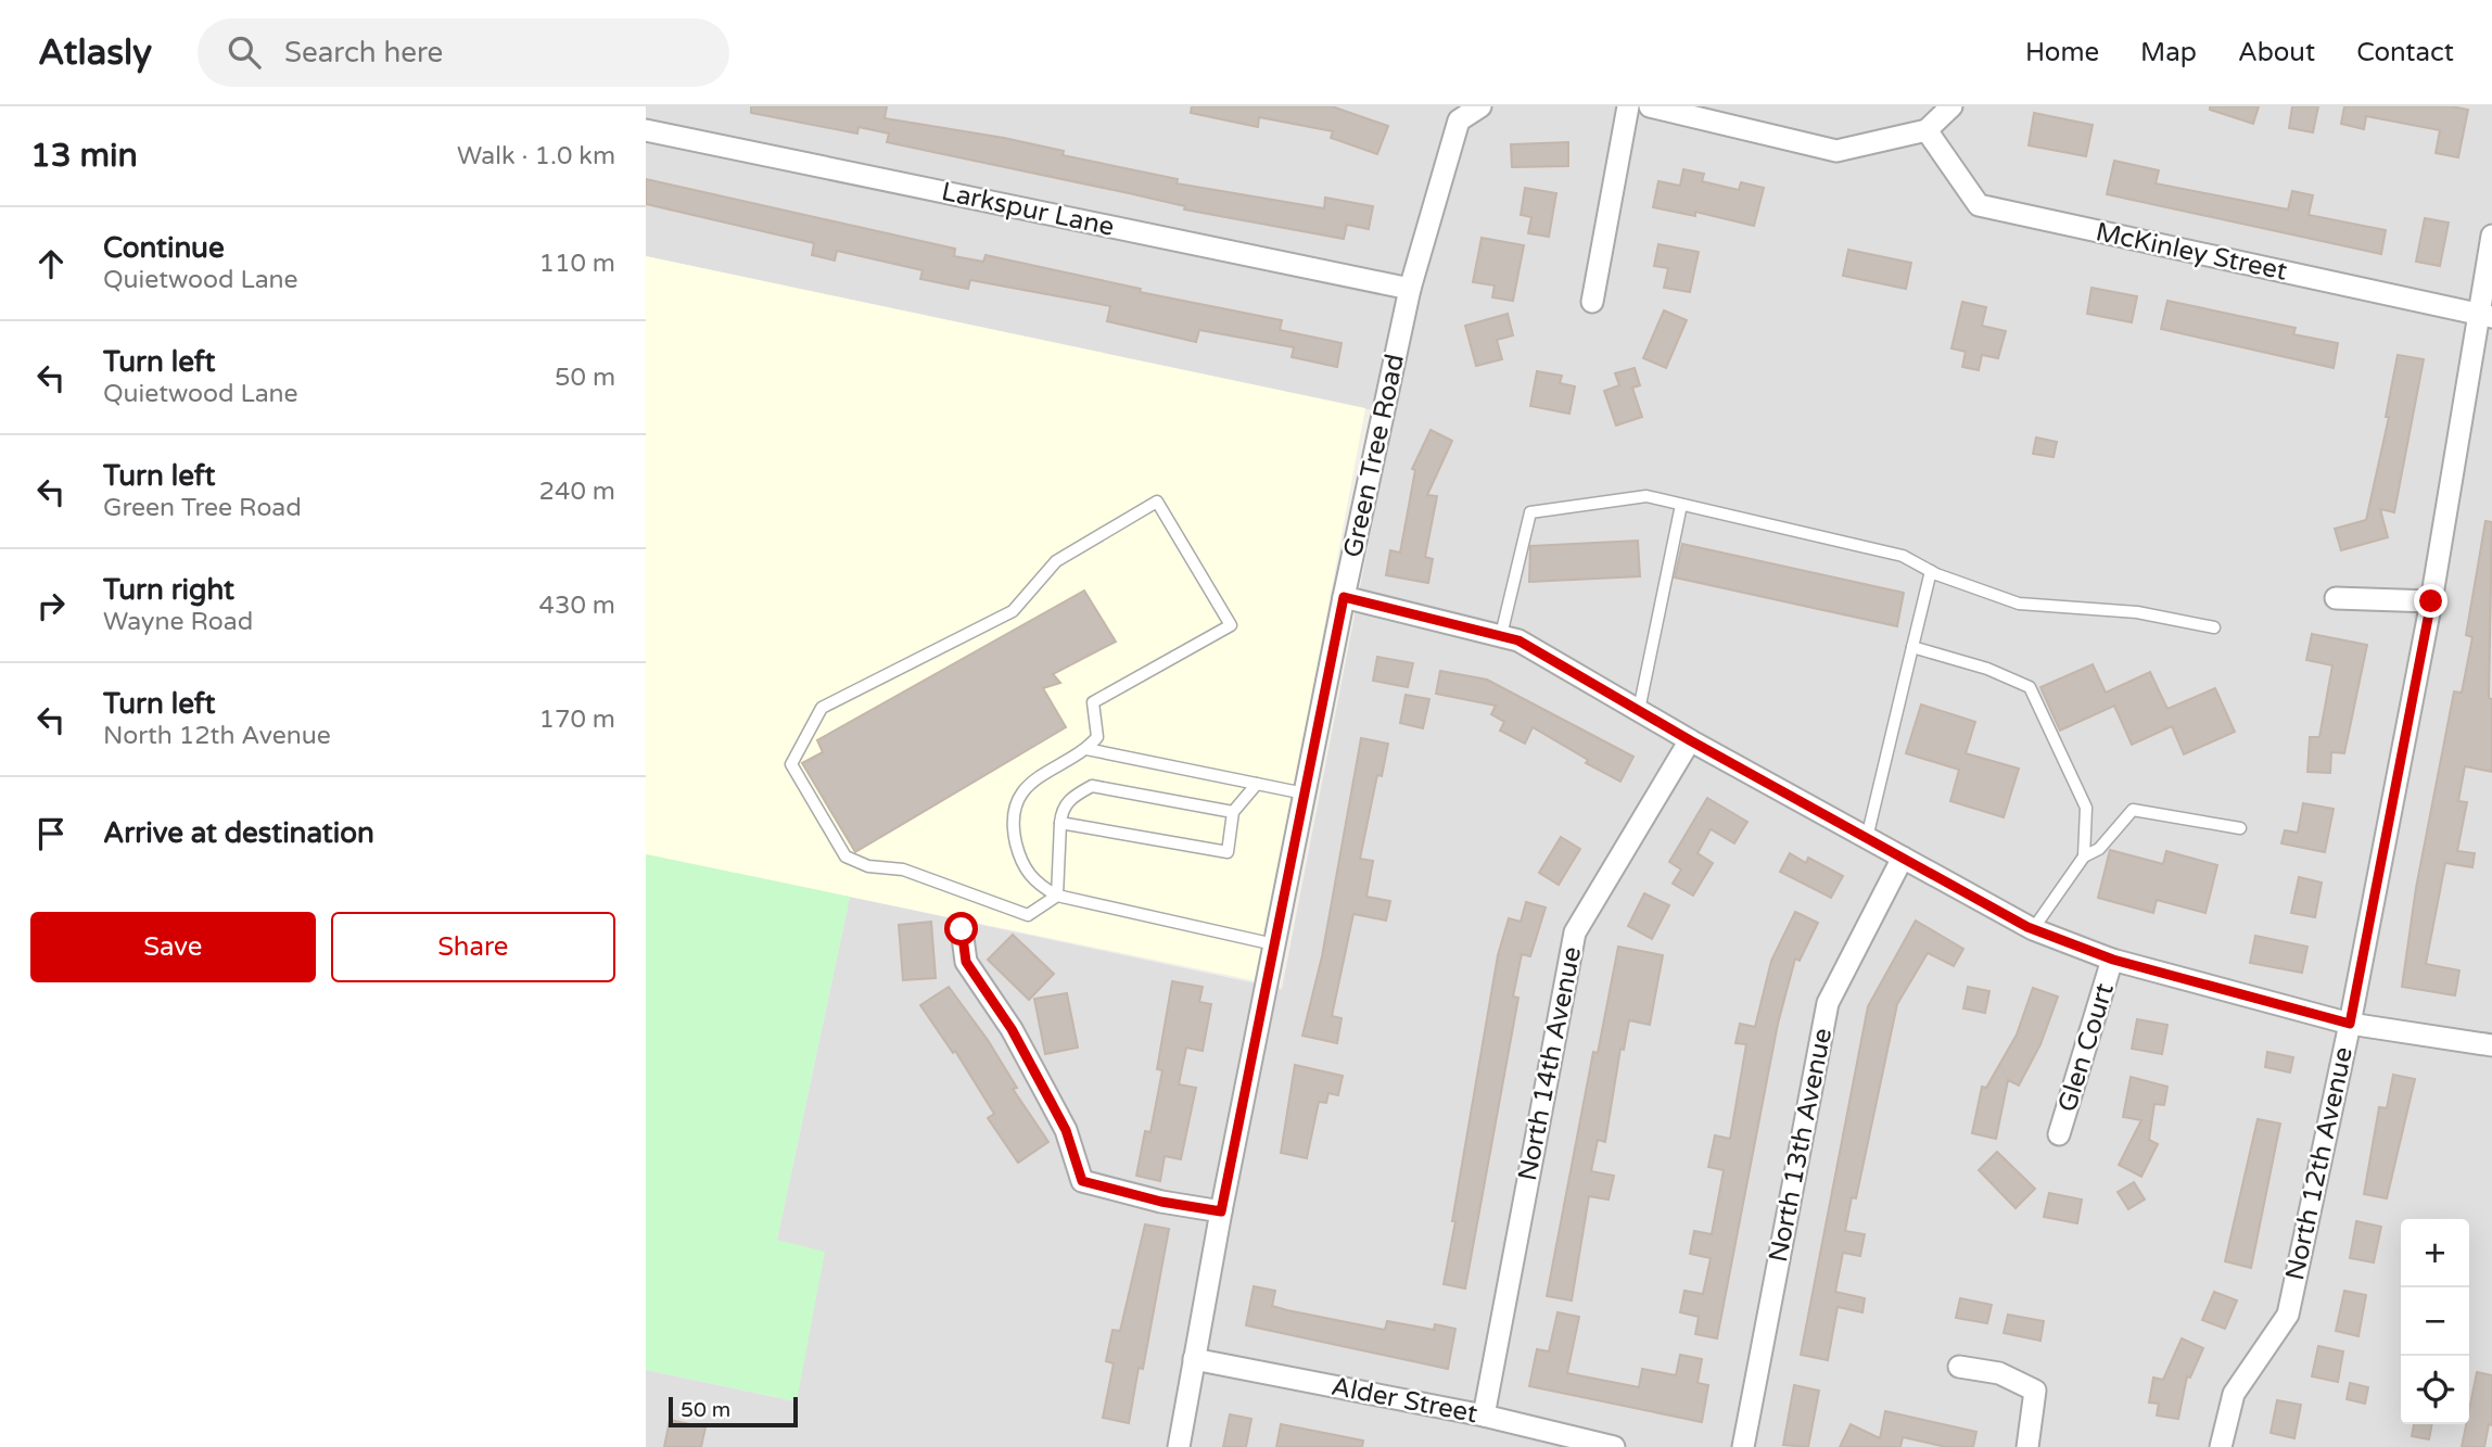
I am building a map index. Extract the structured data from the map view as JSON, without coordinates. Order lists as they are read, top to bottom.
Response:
{
  "streets": {
    "street": [
      "Larkspur Lane",
      "McKinley Street",
      "Green Tree Road",
      "Glen Court",
      "North 14th Avenue",
      "North 13th Avenue",
      "North 12th Avenue",
      "Alder Street"
    ]
  },
  "crossings": [
    ["Larkspur Lane", "Green Tree Road"],
    ["McKinley Street", "North 12th Avenue"],
    ["Green Tree Road", "Alder Street"],
    ["North 14th Avenue", "Alder Street"]
  ],
  "scale_bar": "50 m",
  "page": {
    "header": "Atlasly",
    "search": "Search here",
    "nav": [
      "Home",
      "Map",
      "About",
      "Contact"
    ],
    "heading": ["13 min", "Walk · 1.0 km"],
    "list": [
      ["Continue", "Quietwood Lane", "110 m"],
      ["Turn left", "Quietwood Lane", "50 m"],
      ["Turn left", "Green Tree Road", "240 m"],
      ["Turn right", "Wayne Road", "430 m"],
      ["Turn left", "North 12th Avenue", "170 m"],
      "Arrive at destination"
    ],
    "buttons": ["Save", "Share"],
    "map_buttons": ["+", "−"],
    "scale": "50 m"
  }
}
